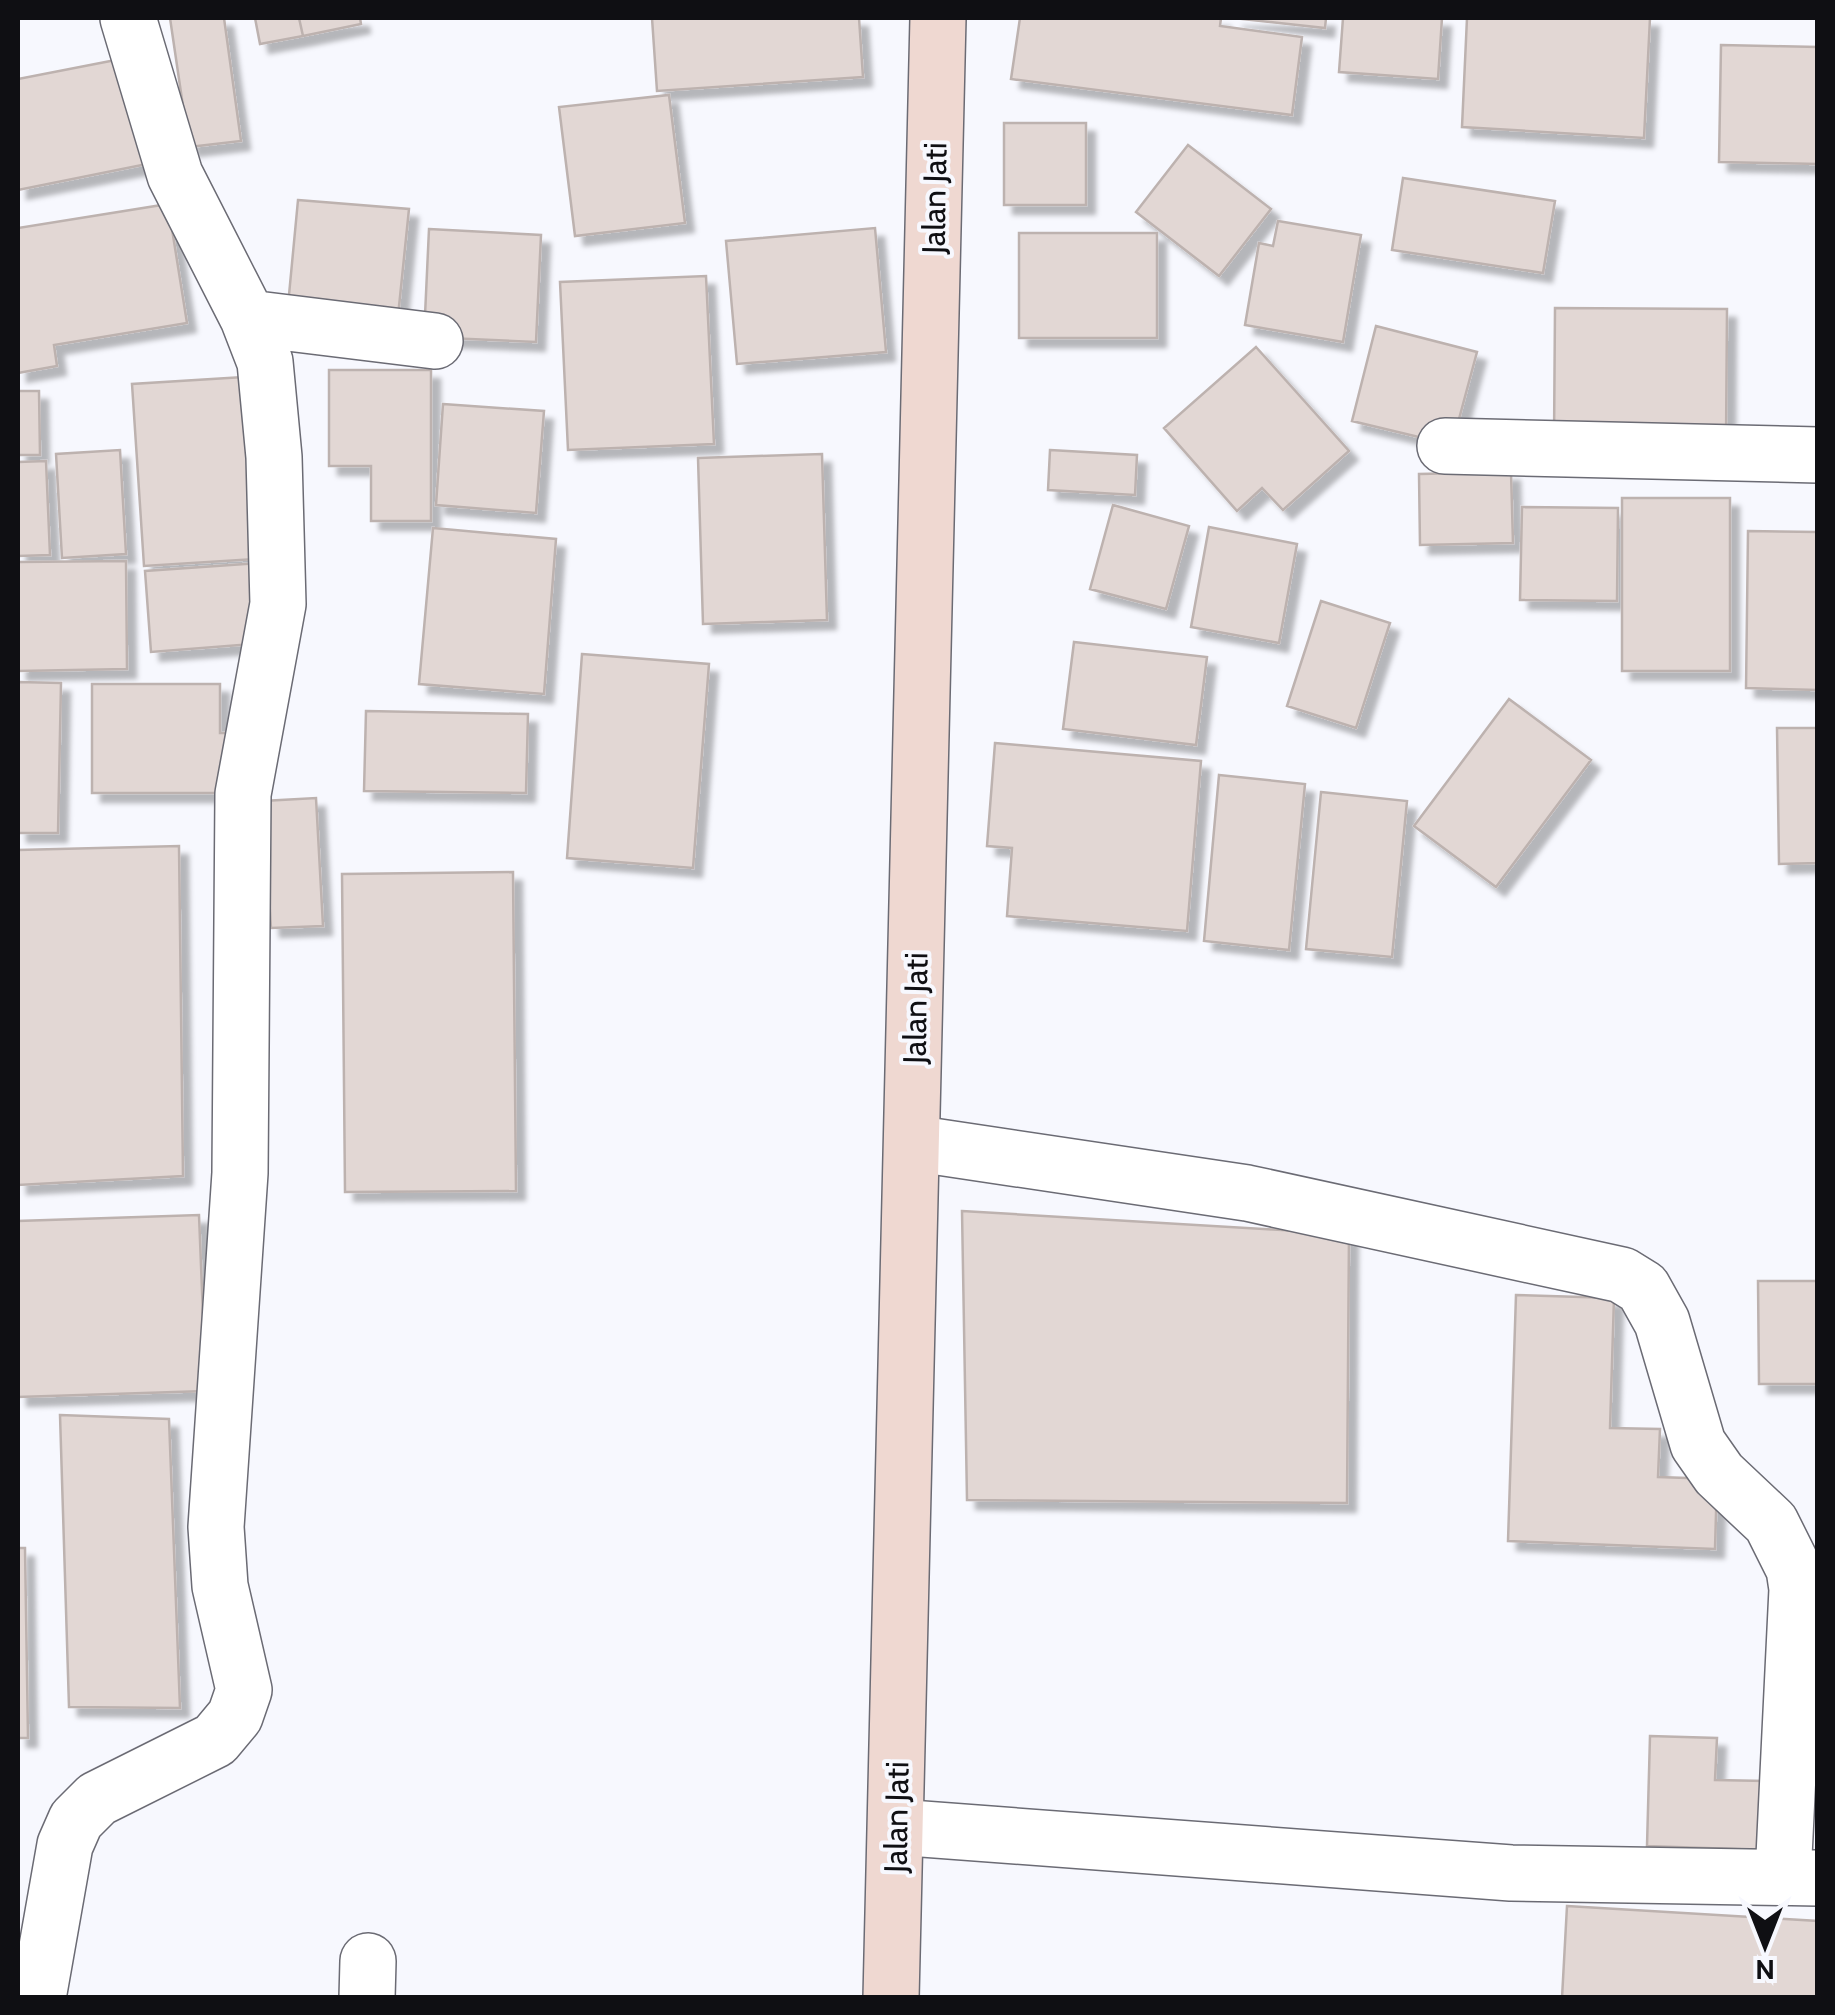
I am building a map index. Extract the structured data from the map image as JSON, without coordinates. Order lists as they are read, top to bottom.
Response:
{
  "streets": {
    "street": ["Jalan Jati"]
  },
  "north": "bottom"
}
